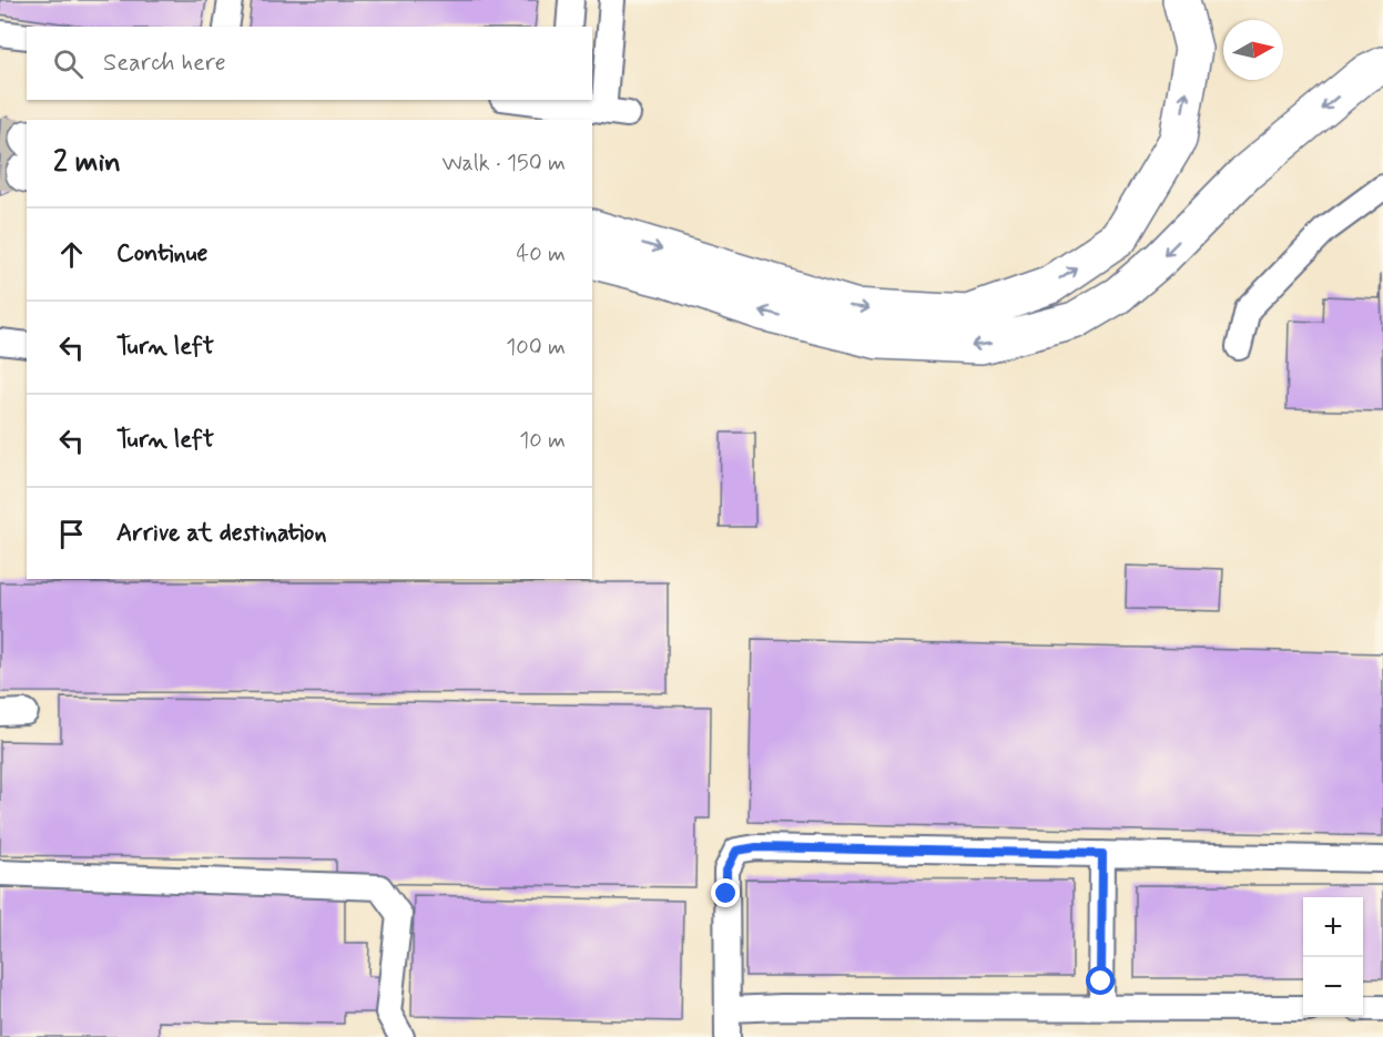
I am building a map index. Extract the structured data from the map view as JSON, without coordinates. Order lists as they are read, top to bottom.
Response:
{
  "north": "right",
  "page": {
    "search": "Search here",
    "heading": ["2 min", "Walk · 150 m"],
    "list": [
      ["Continue", "40 m"],
      ["Turn left", "100 m"],
      ["Turn left", "10 m"],
      "Arrive at destination"
    ],
    "map_buttons": ["+", "−"]
  }
}
